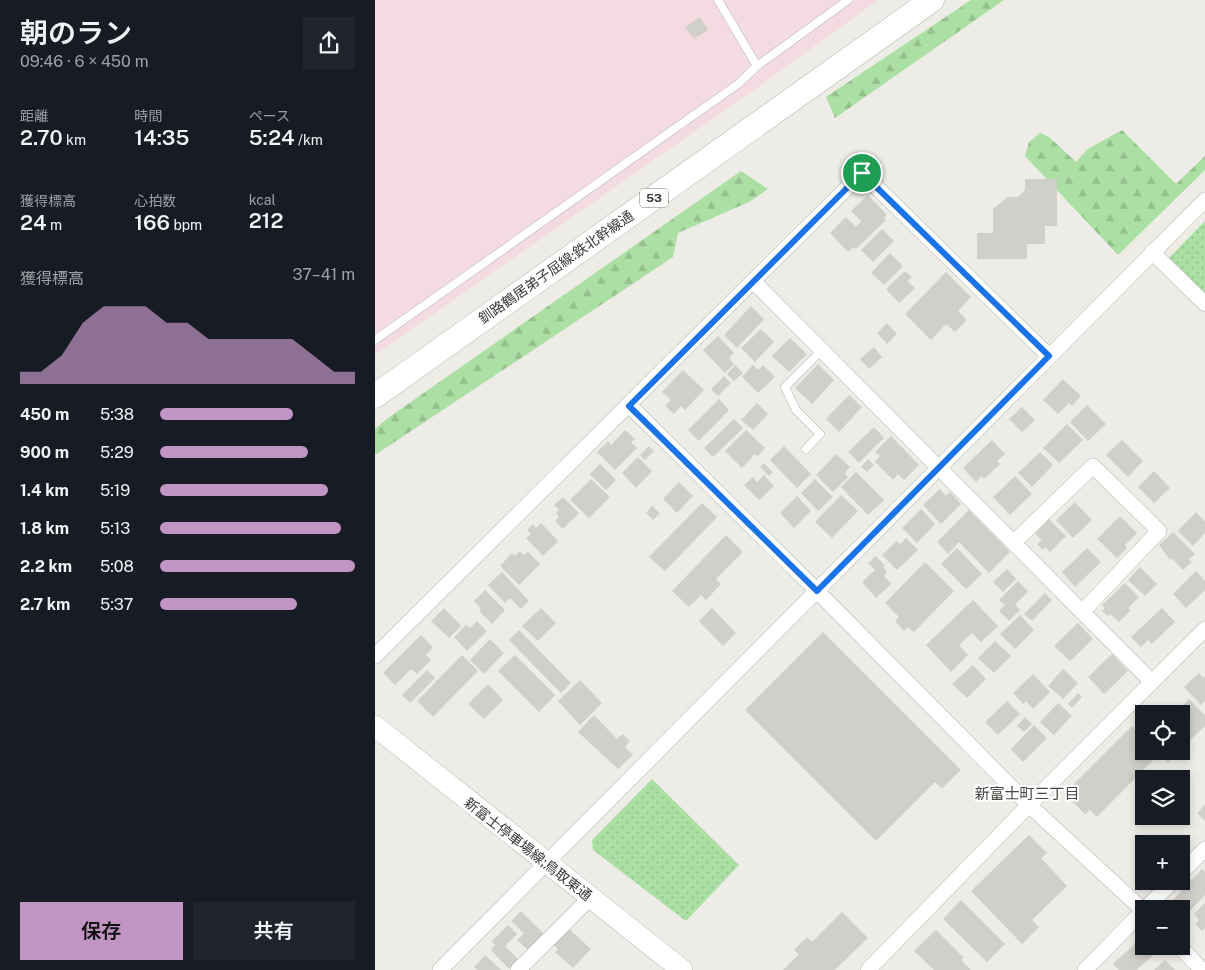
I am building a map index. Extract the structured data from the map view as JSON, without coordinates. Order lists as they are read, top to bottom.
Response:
{
  "streets": {
    "main road": ["53", "釧路鶴居弟子屈線:鉄北幹線通", "新富士停車場線;鳥取東通"]
  },
  "districts": ["新富士町三丁目"],
  "page": {
    "heading": ["朝のラン", "09:46 · 6 × 450 m"],
    "stats": [
      ["距離", "2.70 km"],
      ["時間", "14:35"],
      ["ペース", "5:24 /km"],
      ["獲得標高", "24 m"],
      ["心拍数", "166 bpm"],
      ["kcal", "212"]
    ],
    "chart": ["獲得標高", "37–41 m"],
    "list": [
      {
        "name": "450 m",
        "note": "5:38"
      },
      {
        "name": "900 m",
        "note": "5:29"
      },
      {
        "name": "1.4 km",
        "note": "5:19"
      },
      {
        "name": "1.8 km",
        "note": "5:13"
      },
      {
        "name": "2.2 km",
        "note": "5:08"
      },
      {
        "name": "2.7 km",
        "note": "5:37"
      }
    ],
    "map_buttons": ["+", "−"],
    "buttons": ["保存", "共有"]
  }
}
